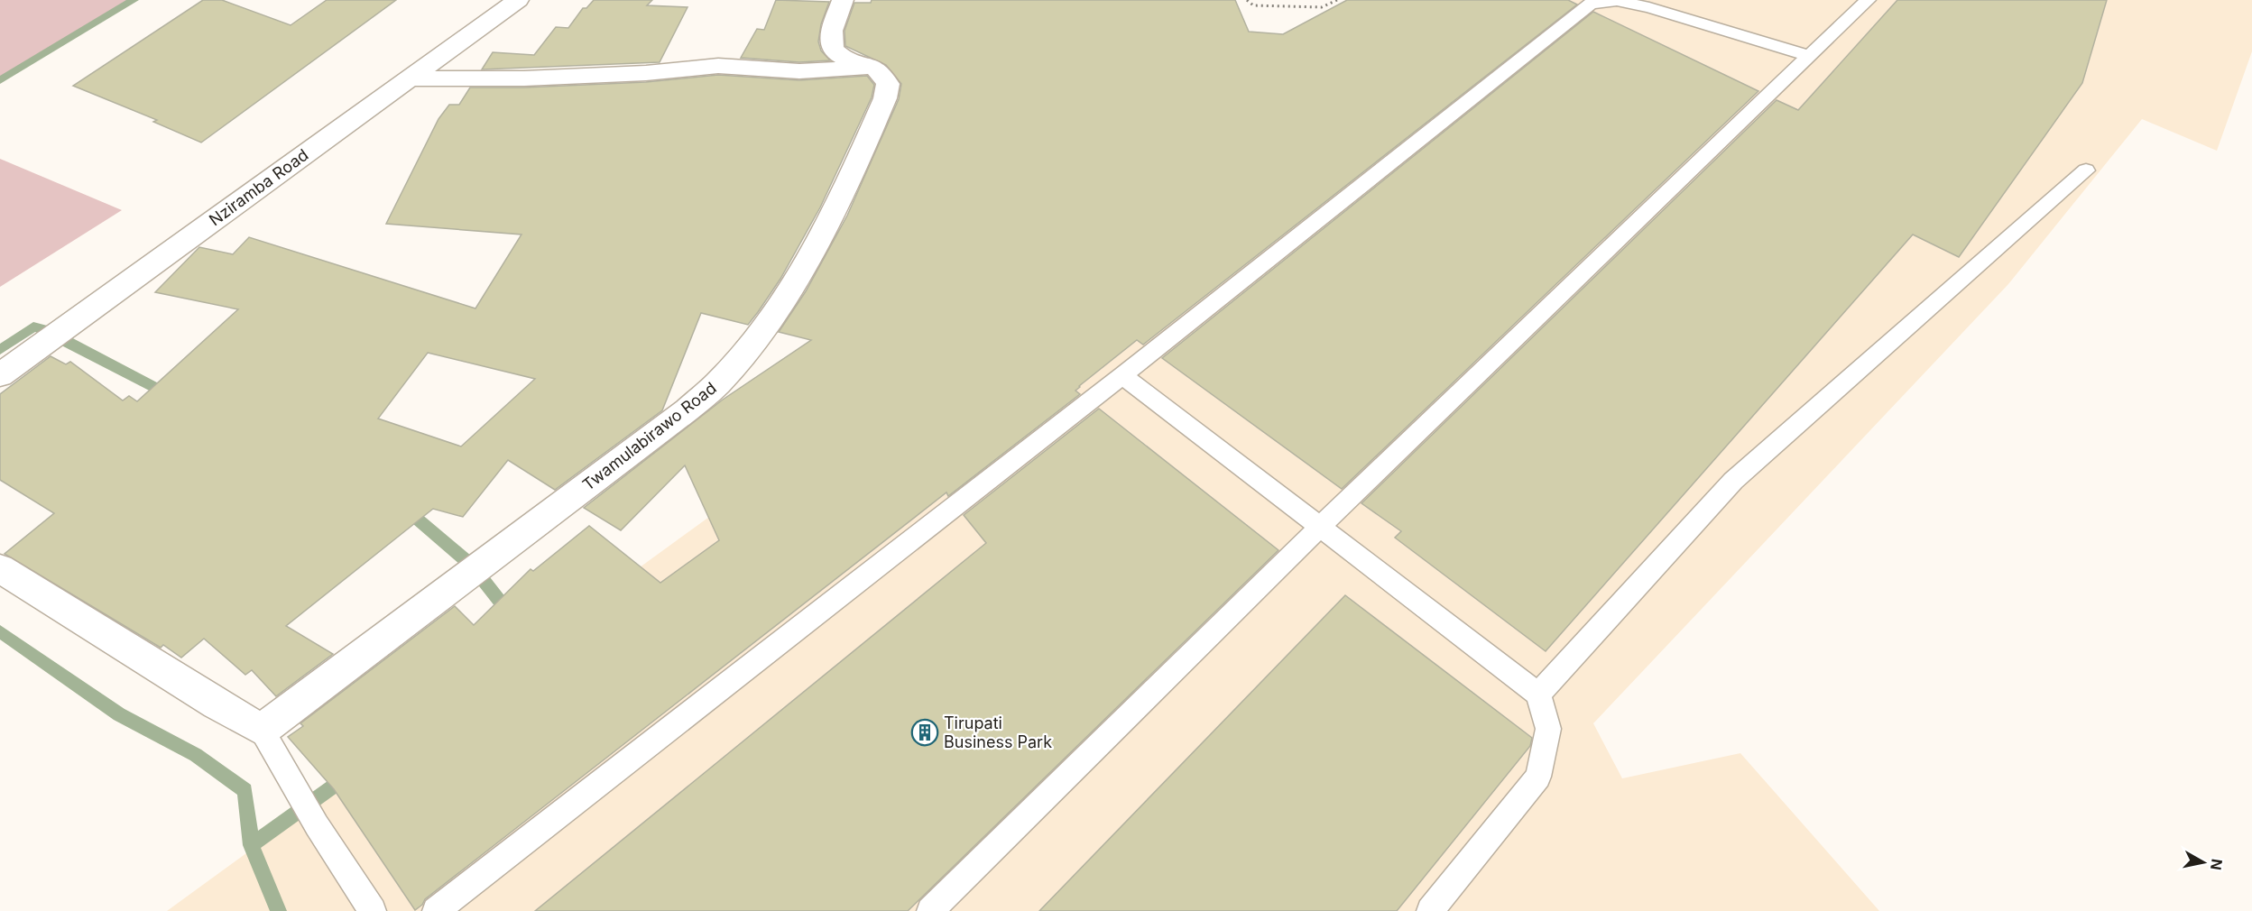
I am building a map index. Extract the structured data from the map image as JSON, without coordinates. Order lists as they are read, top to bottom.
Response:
{
  "streets": {
    "street": ["Nziramba Road", "Twamulabirawo Road"]
  },
  "places": {
    "building": ["Tirupati Business Park"]
  },
  "north": "right"
}
